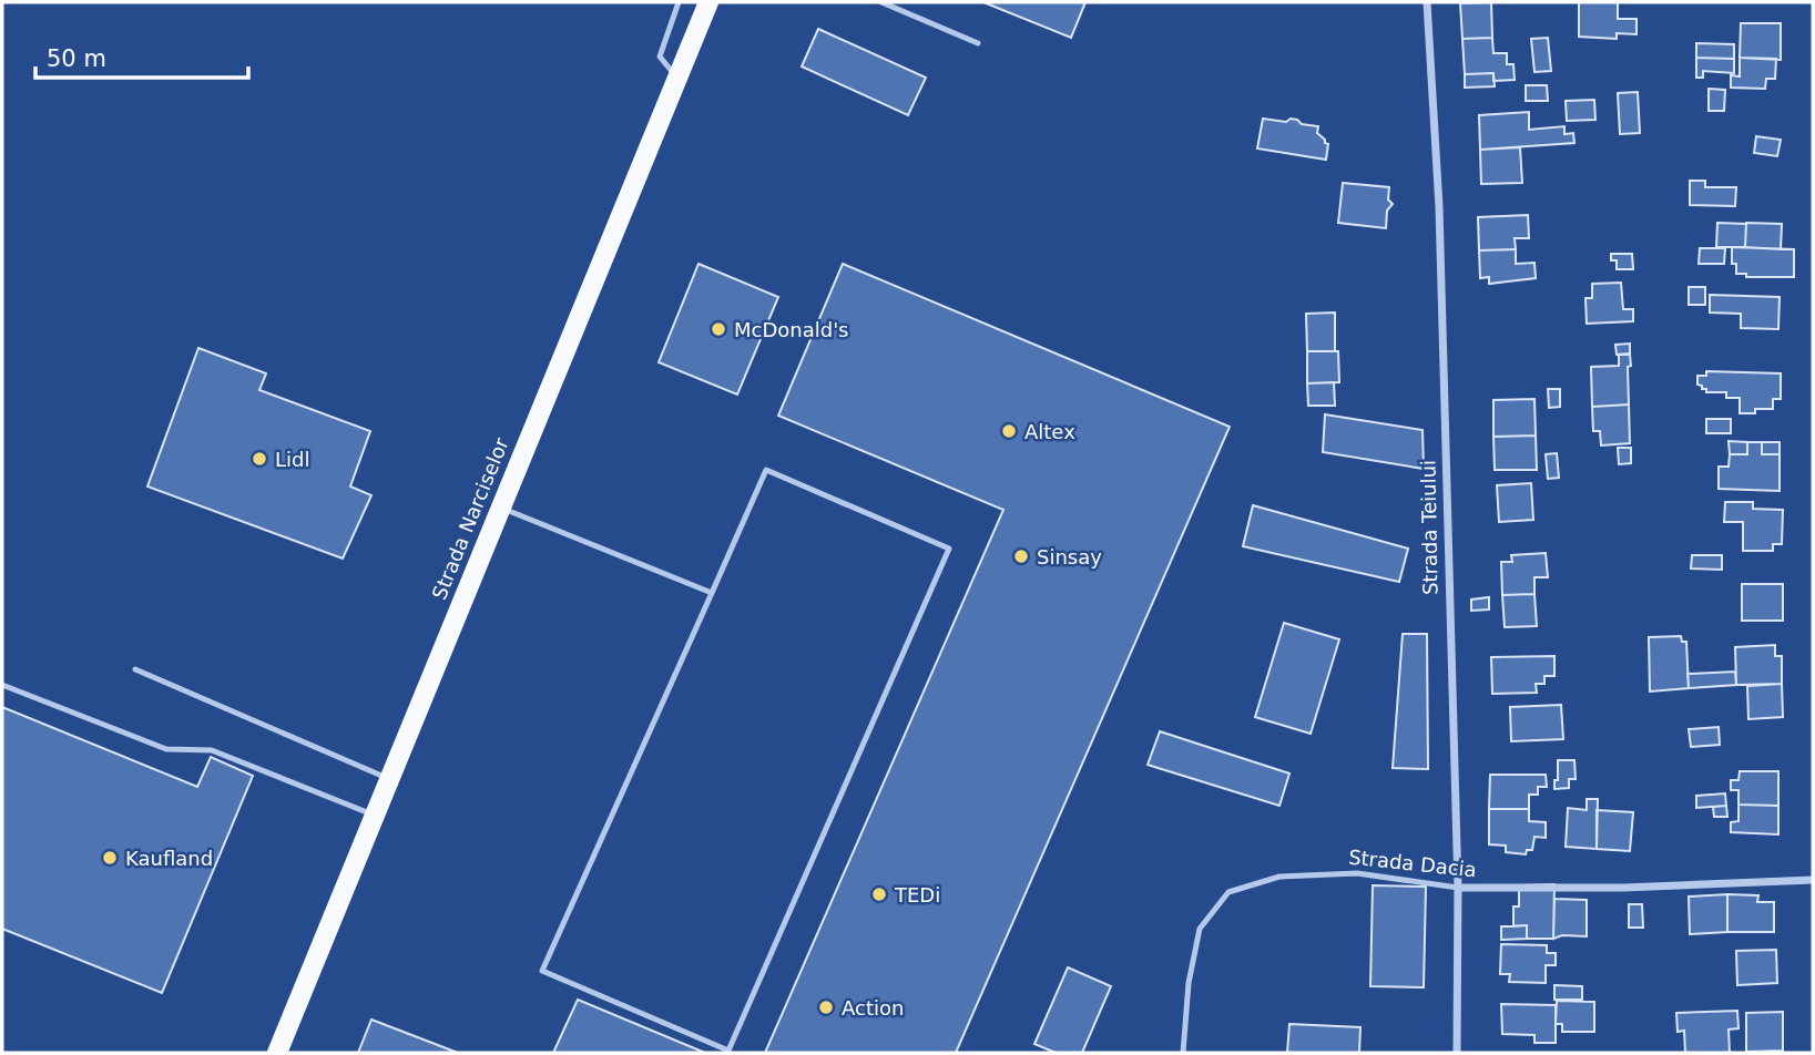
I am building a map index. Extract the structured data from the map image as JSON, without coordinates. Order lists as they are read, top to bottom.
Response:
{
  "streets": {
    "main road": ["Strada Narciselor"],
    "street": ["Strada Teiului", "Strada Dacia"]
  },
  "crossings": [
    ["Strada Teiului", "Strada Dacia"]
  ],
  "places": [
    "McDonald's",
    "Altex",
    "Lidl",
    "Sinsay",
    "Kaufland",
    "TEDi",
    "Action"
  ],
  "scale_bar": "50 m"
}
